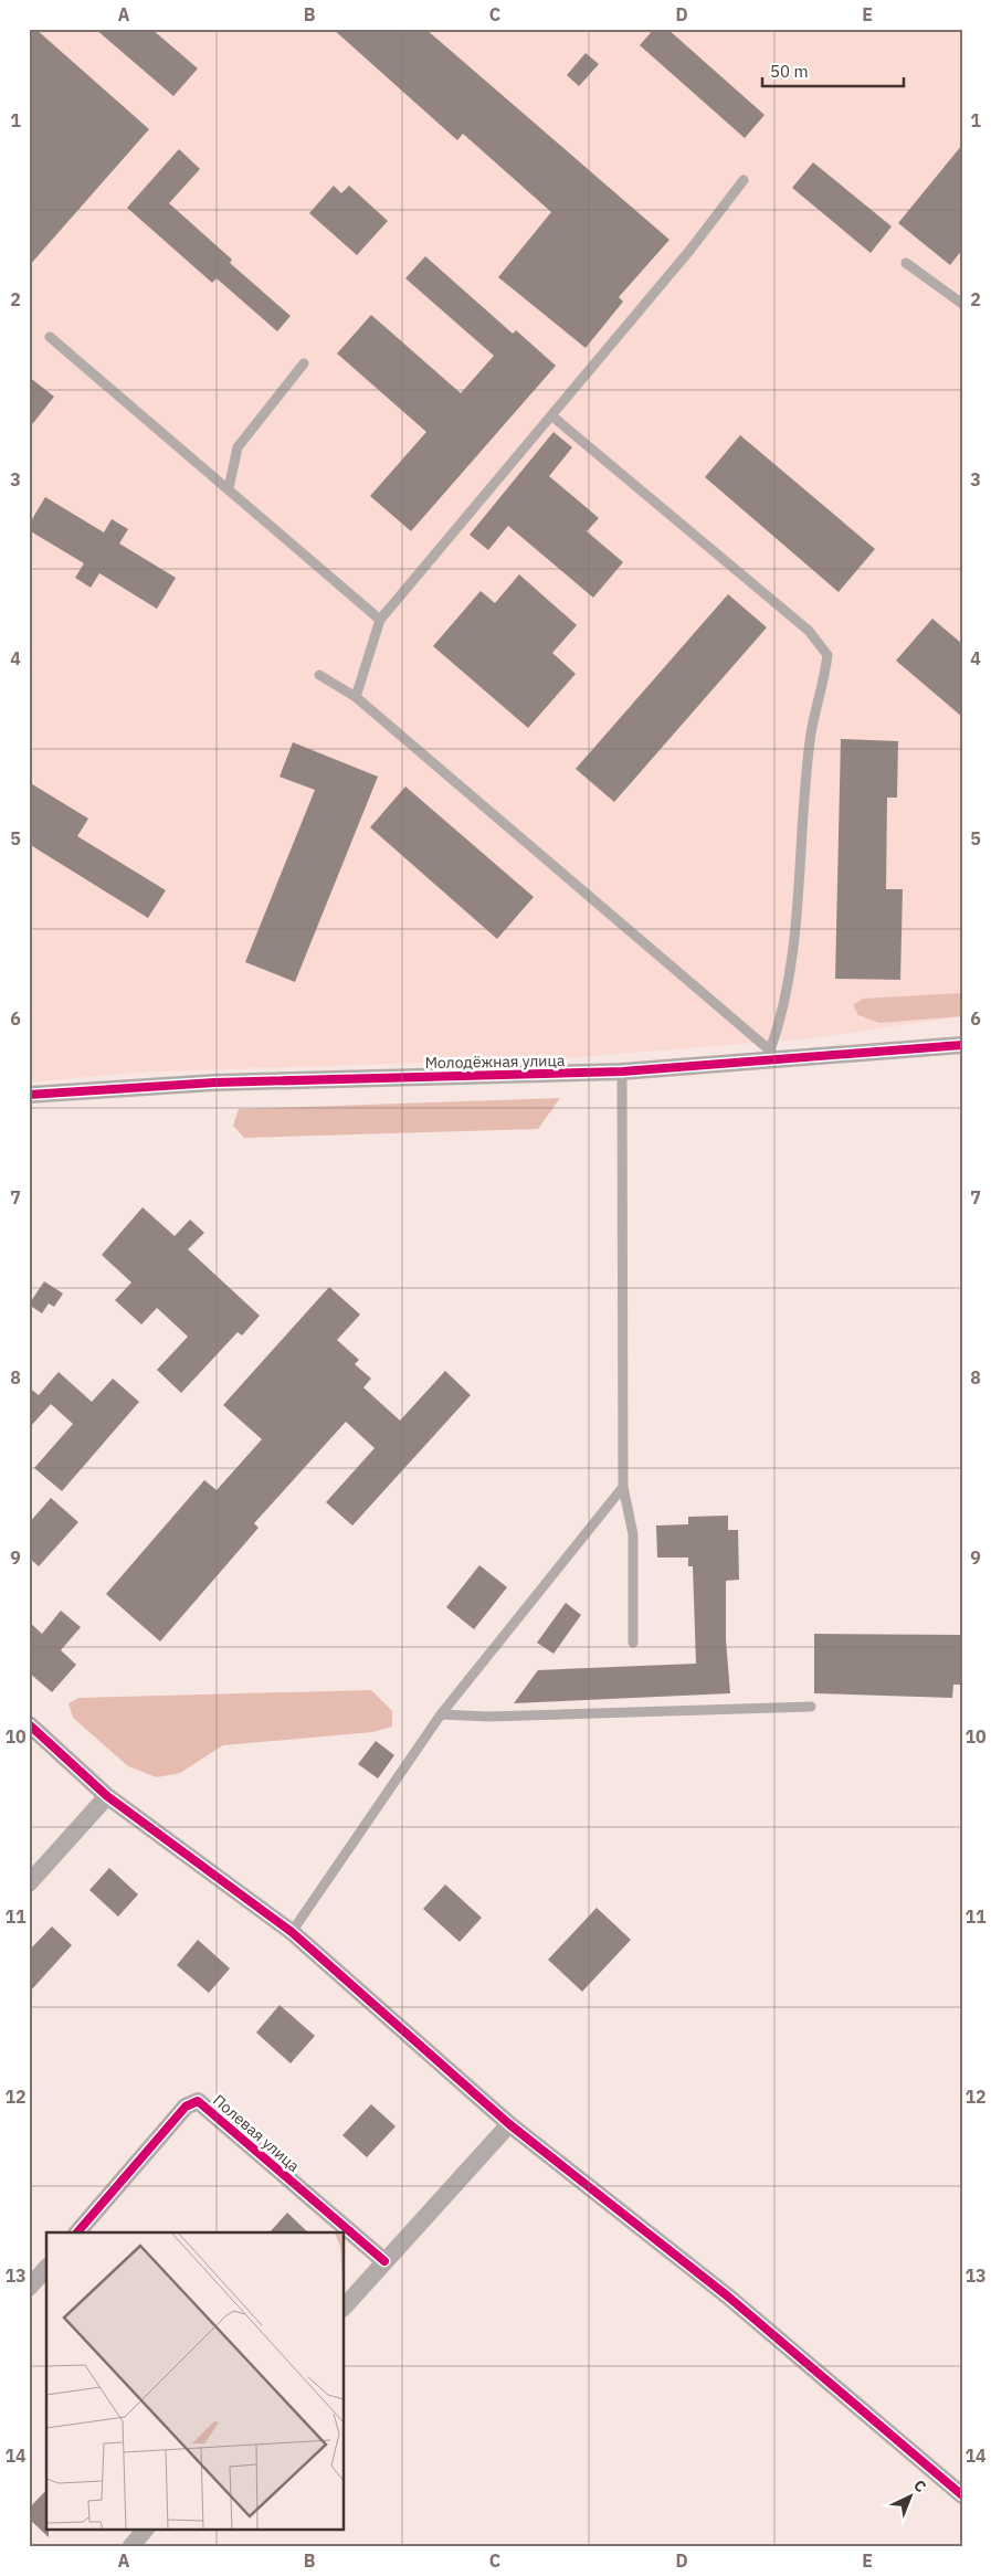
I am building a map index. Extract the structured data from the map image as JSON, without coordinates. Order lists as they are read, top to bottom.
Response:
{
  "streets": {
    "street": ["Молодёжная улица", "Полевая улица"]
  },
  "scale_bar": "50 m",
  "north": "top right",
  "grid": {
    "columns": [
      "A",
      "B",
      "C",
      "D",
      "E"
    ],
    "rows": [
      "1",
      "2",
      "3",
      "4",
      "5",
      "6",
      "7",
      "8",
      "9",
      "10",
      "11",
      "12",
      "13",
      "14"
    ]
  }
}
